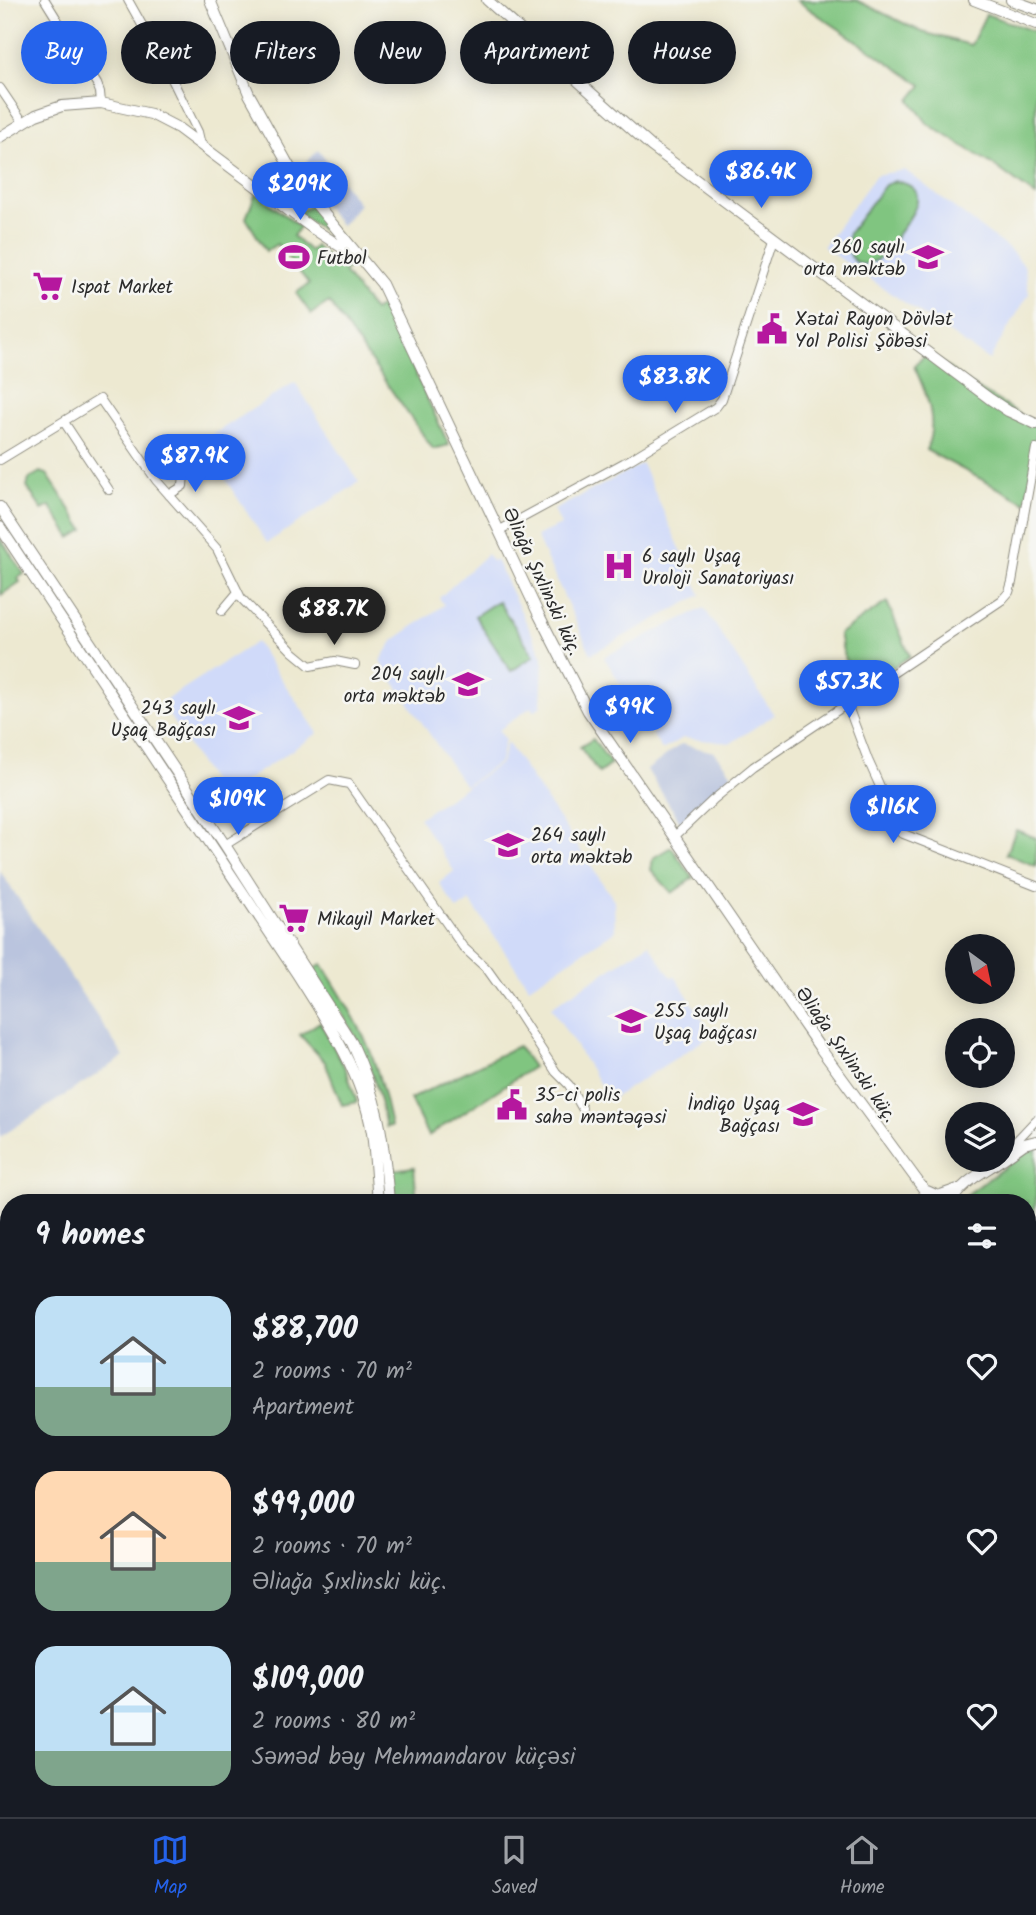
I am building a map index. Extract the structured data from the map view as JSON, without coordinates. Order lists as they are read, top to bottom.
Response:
{
  "streets": {
    "main road": ["Əliağa Şıxlinski küç."]
  },
  "places": {
    "sports": ["Futbol"],
    "school or university": [
      "260 saylı orta məktəb",
      "204 saylı orta məktəb",
      "243 saylı Uşaq Bağçası",
      "264 saylı orta məktəb",
      "255 saylı Uşaq bağçası",
      "İndiqo Uşaq Bağçası"
    ],
    "supermarket": ["Ispat Market", "Mikayil Market"],
    "public building": ["Xətai Rayon Dövlət Yol Polisi Şöbəsi", "35-ci polis sahə məntəqəsi"],
    "hospital": ["6 saylı Uşaq Uroloji Sanatoriyası"]
  },
  "north": "bottom right",
  "page": {
    "chip": [
      "Buy",
      "Rent",
      "Filters",
      "New",
      "Apartment",
      "House"
    ],
    "price": [
      "$86.4K",
      "$209K",
      "$83.8K",
      "$87.9K",
      "$88.7K",
      "$57.3K",
      "$99K",
      "$109K",
      "$116K"
    ],
    "heading": "9 homes",
    "list": [
      {
        "name": "$88,700",
        "note": "2 rooms · 70 m² · Apartment"
      },
      {
        "name": "$99,000",
        "note": "2 rooms · 70 m² · Əliağa Şıxlinski küç."
      },
      {
        "name": "$109,000",
        "note": "2 rooms · 80 m² · Səməd bəy Mehmandarov küçəsi"
      }
    ],
    "tabs": ["Map", "Saved", "Home"]
  }
}
